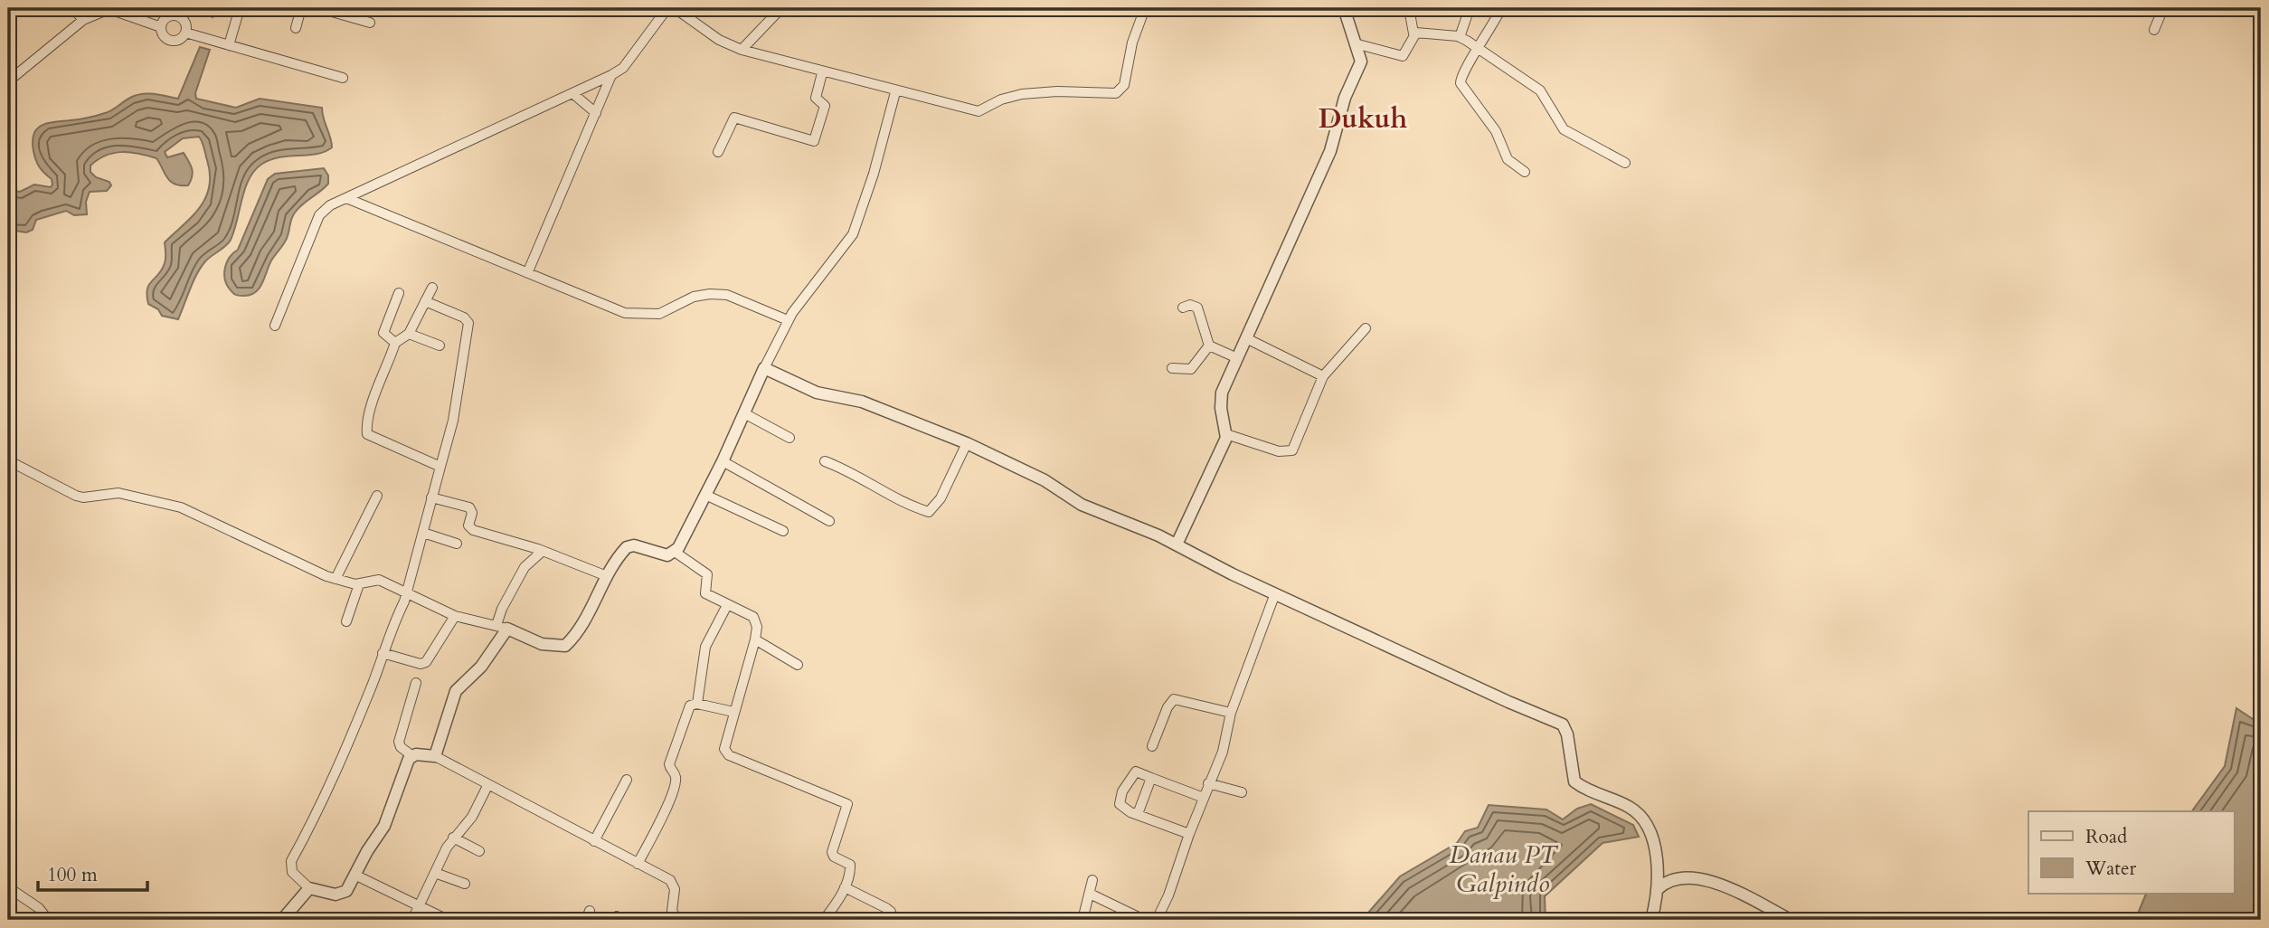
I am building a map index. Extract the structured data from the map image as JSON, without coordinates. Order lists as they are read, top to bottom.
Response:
{
  "districts": ["Dukuh"],
  "water": ["Danau PT Galpindo"],
  "legend": ["Road", "Water"],
  "scale_bar": "100 m"
}
